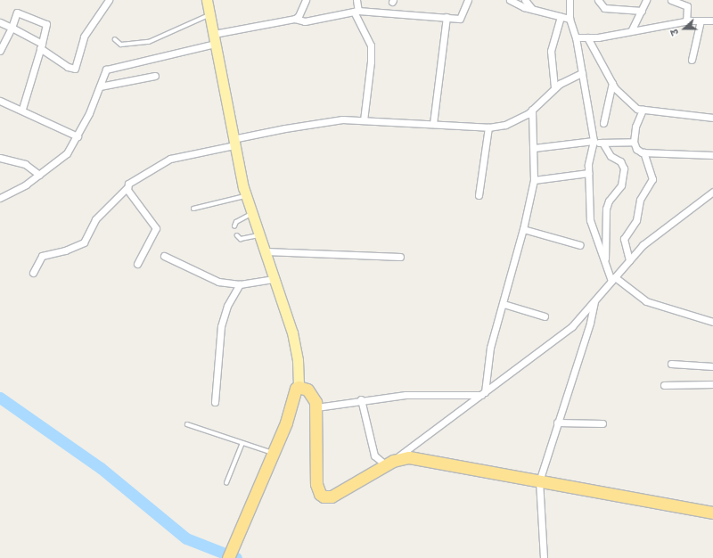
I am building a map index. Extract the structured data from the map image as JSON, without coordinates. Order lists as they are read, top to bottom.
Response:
{
  "north": "left"
}
